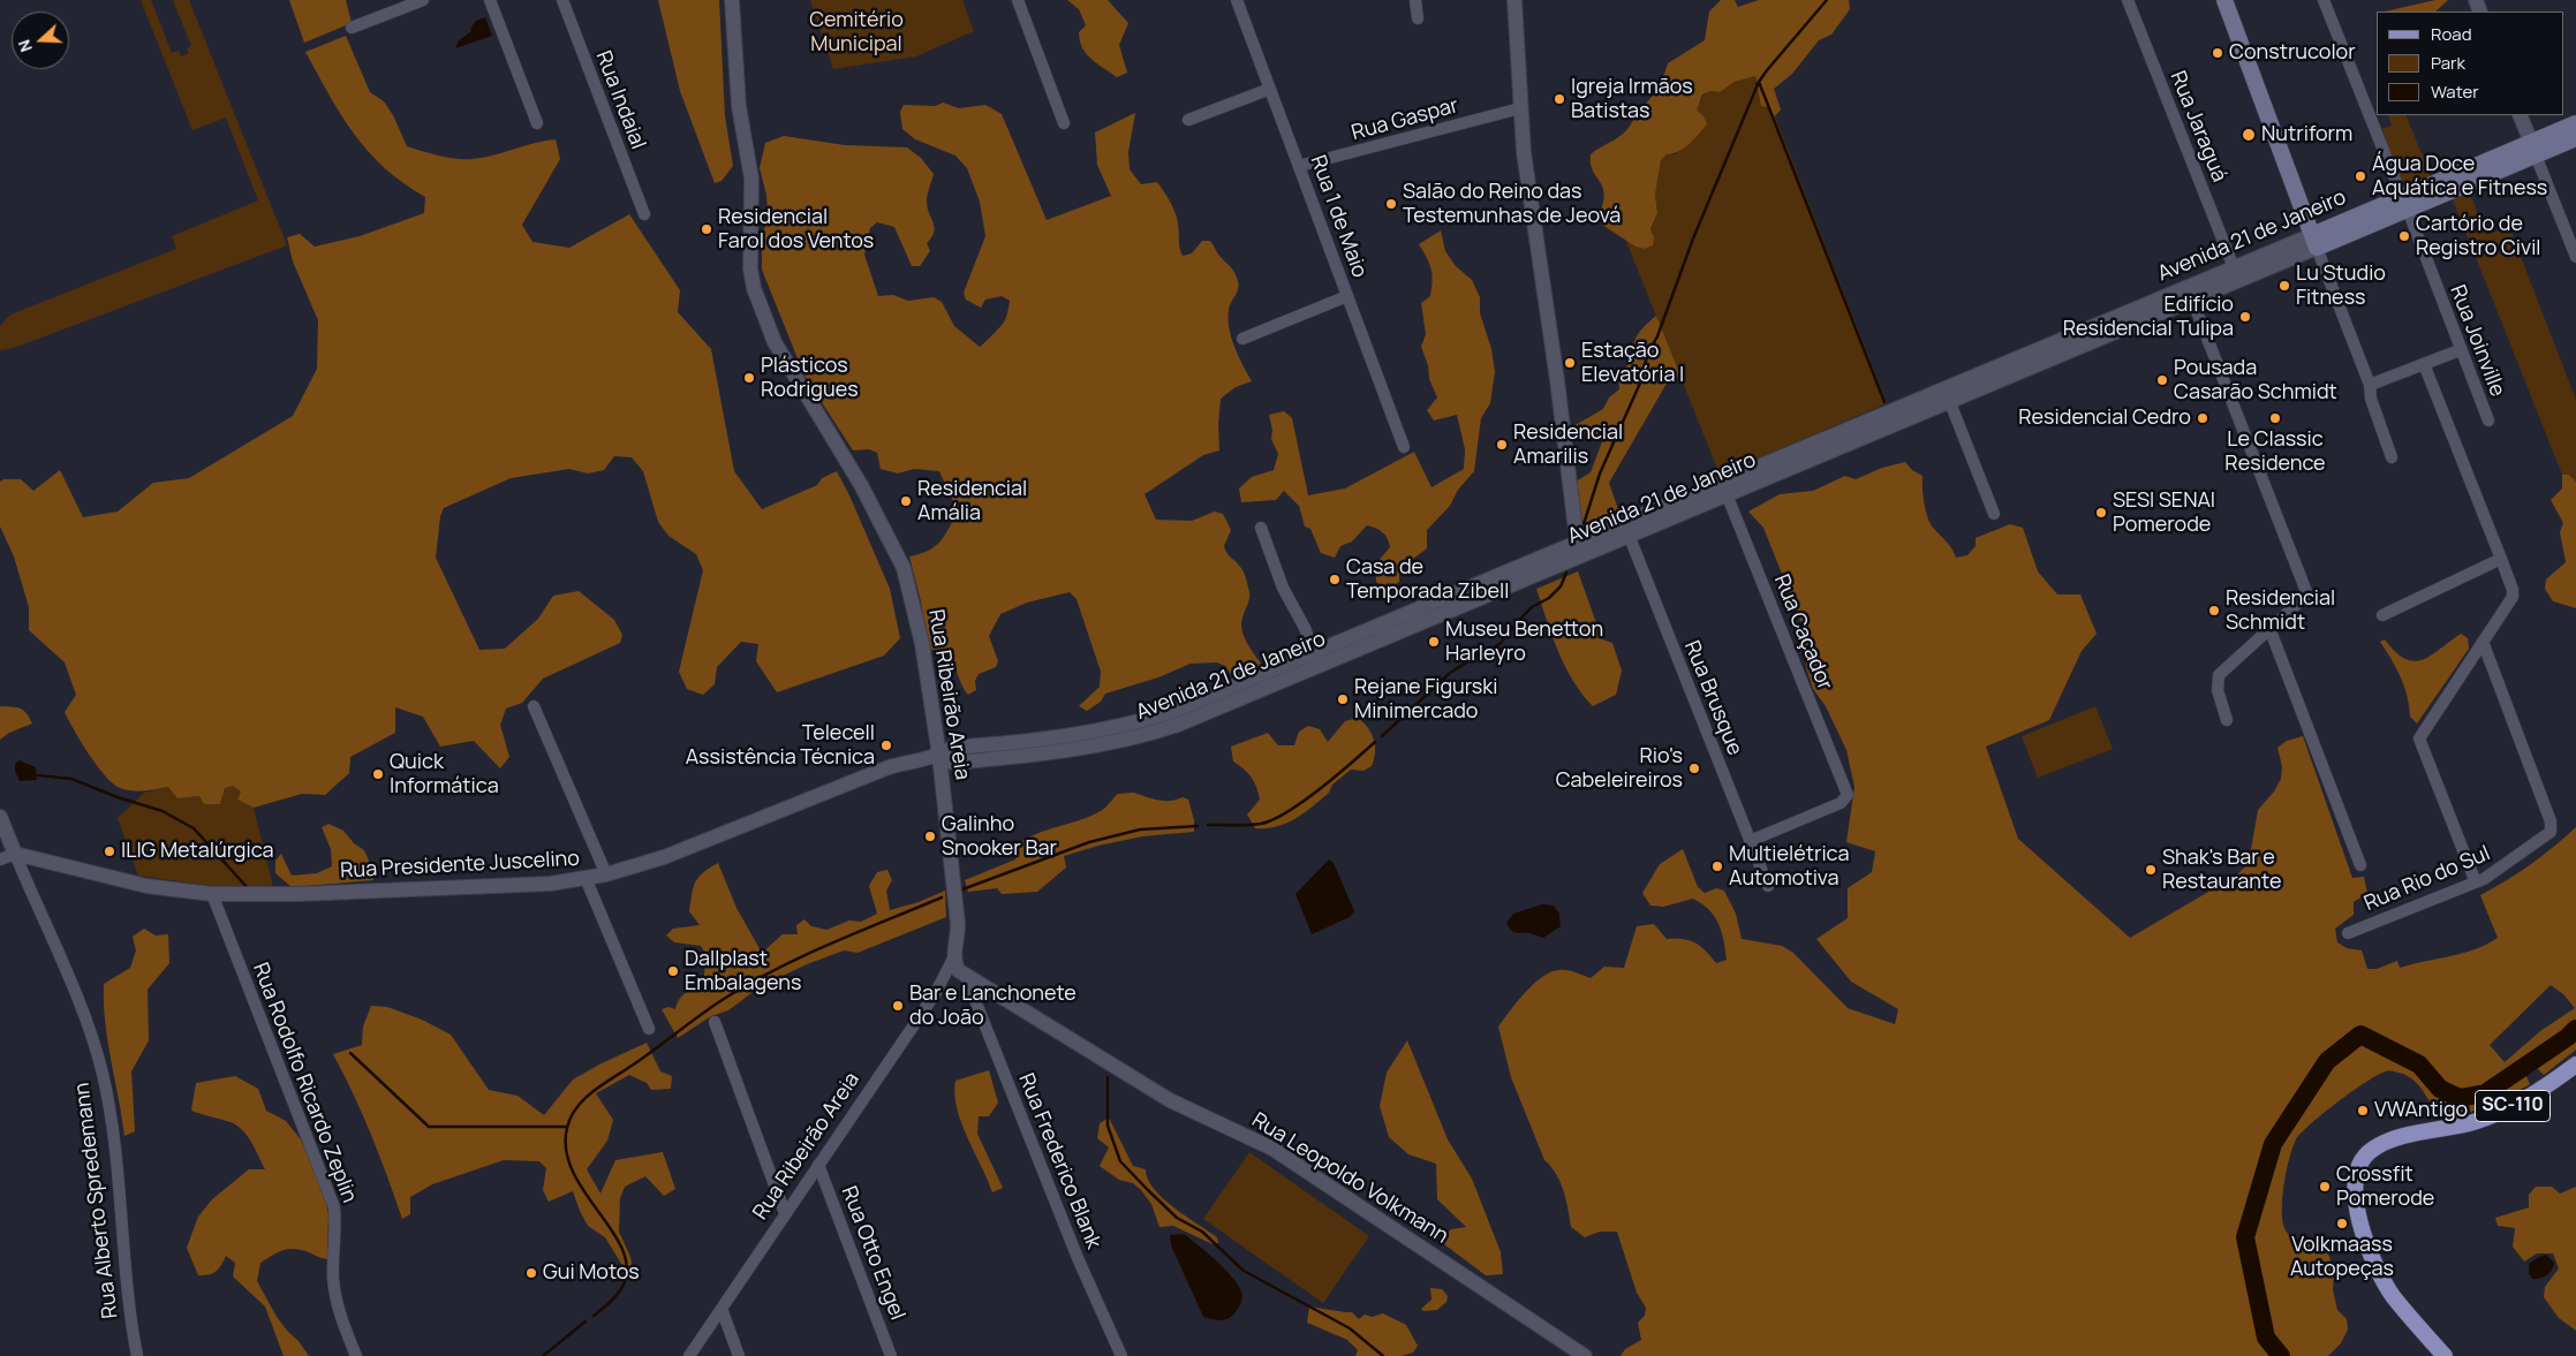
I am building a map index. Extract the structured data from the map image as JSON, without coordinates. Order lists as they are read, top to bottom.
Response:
{
  "streets": {
    "main road": ["Avenida 21 de Janeiro", "SC-110"],
    "street": [
      "Rua Indaial",
      "Rua Gaspar",
      "Rua Jaraguá",
      "Rua 1 de Maio",
      "Rua Joinville",
      "Rua Caçador",
      "Rua Ribeirão Areia",
      "Rua Brusque",
      "Rua Presidente Juscelino",
      "Rua Rio do Sul",
      "Rua Rodolfo Ricardo Zeplin",
      "Rua Frederico Blank",
      "Rua Leopoldo Volkmann",
      "Rua Alberto Spredemann",
      "Rua Otto Engel"
    ]
  },
  "crossings": [
    ["Rua Gaspar", "Rua 1 de Maio"],
    ["Rua Jaraguá", "Avenida 21 de Janeiro"],
    ["Avenida 21 de Janeiro", "Rua Joinville"],
    ["Avenida 21 de Janeiro", "Rua Caçador"],
    ["Avenida 21 de Janeiro", "Rua Ribeirão Areia"],
    ["Avenida 21 de Janeiro", "Rua Brusque"],
    ["Avenida 21 de Janeiro", "Rua Presidente Juscelino"],
    ["Rua Caçador", "Rua Brusque"],
    ["Rua Ribeirão Areia", "Rua Presidente Juscelino"],
    ["Rua Ribeirão Areia", "Rua Otto Engel"],
    ["Rua Presidente Juscelino", "Rua Rodolfo Ricardo Zeplin"],
    ["Rua Presidente Juscelino", "Rua Alberto Spredemann"],
    ["Rua Frederico Blank", "Rua Leopoldo Volkmann"]
  ],
  "parks": ["Cemitério Municipal"],
  "places": [
    "Construcolor",
    "Igreja Irmãos Batistas",
    "Nutriform",
    "Água Doce Aquática e Fitness",
    "Salão do Reino das Testemunhas de Jeová",
    "Residencial Farol dos Ventos",
    "Cartório de Registro Civil",
    "Lu Studio Fitness",
    "Edifício Residencial Tulipa",
    "Estação Elevatória I",
    "Plásticos Rodrigues",
    "Pousada Casarão Schmidt",
    "Residencial Cedro",
    "Le Classic Residence",
    "Residencial Amarilis",
    "Residencial Amália",
    "SESI SENAI Pomerode",
    "Casa de Temporada Zibell",
    "Residencial Schmidt",
    "Museu Benetton Harleyro",
    "Rejane Figurski Minimercado",
    "Telecell Assistência Técnica",
    "Rio's Cabeleireiros",
    "Quick Informática",
    "Galinho Snooker Bar",
    "ILIG Metalúrgica",
    "Multielétrica Automotiva",
    "Shak's Bar e Restaurante",
    "Dallplast Embalagens",
    "Bar e Lanchonete do João",
    "VWAntigo",
    "Crossfit Pomerode",
    "Volkmaass Autopeças",
    "Gui Motos"
  ],
  "legend": ["Road", "Park", "Water"],
  "north": "left"
}
